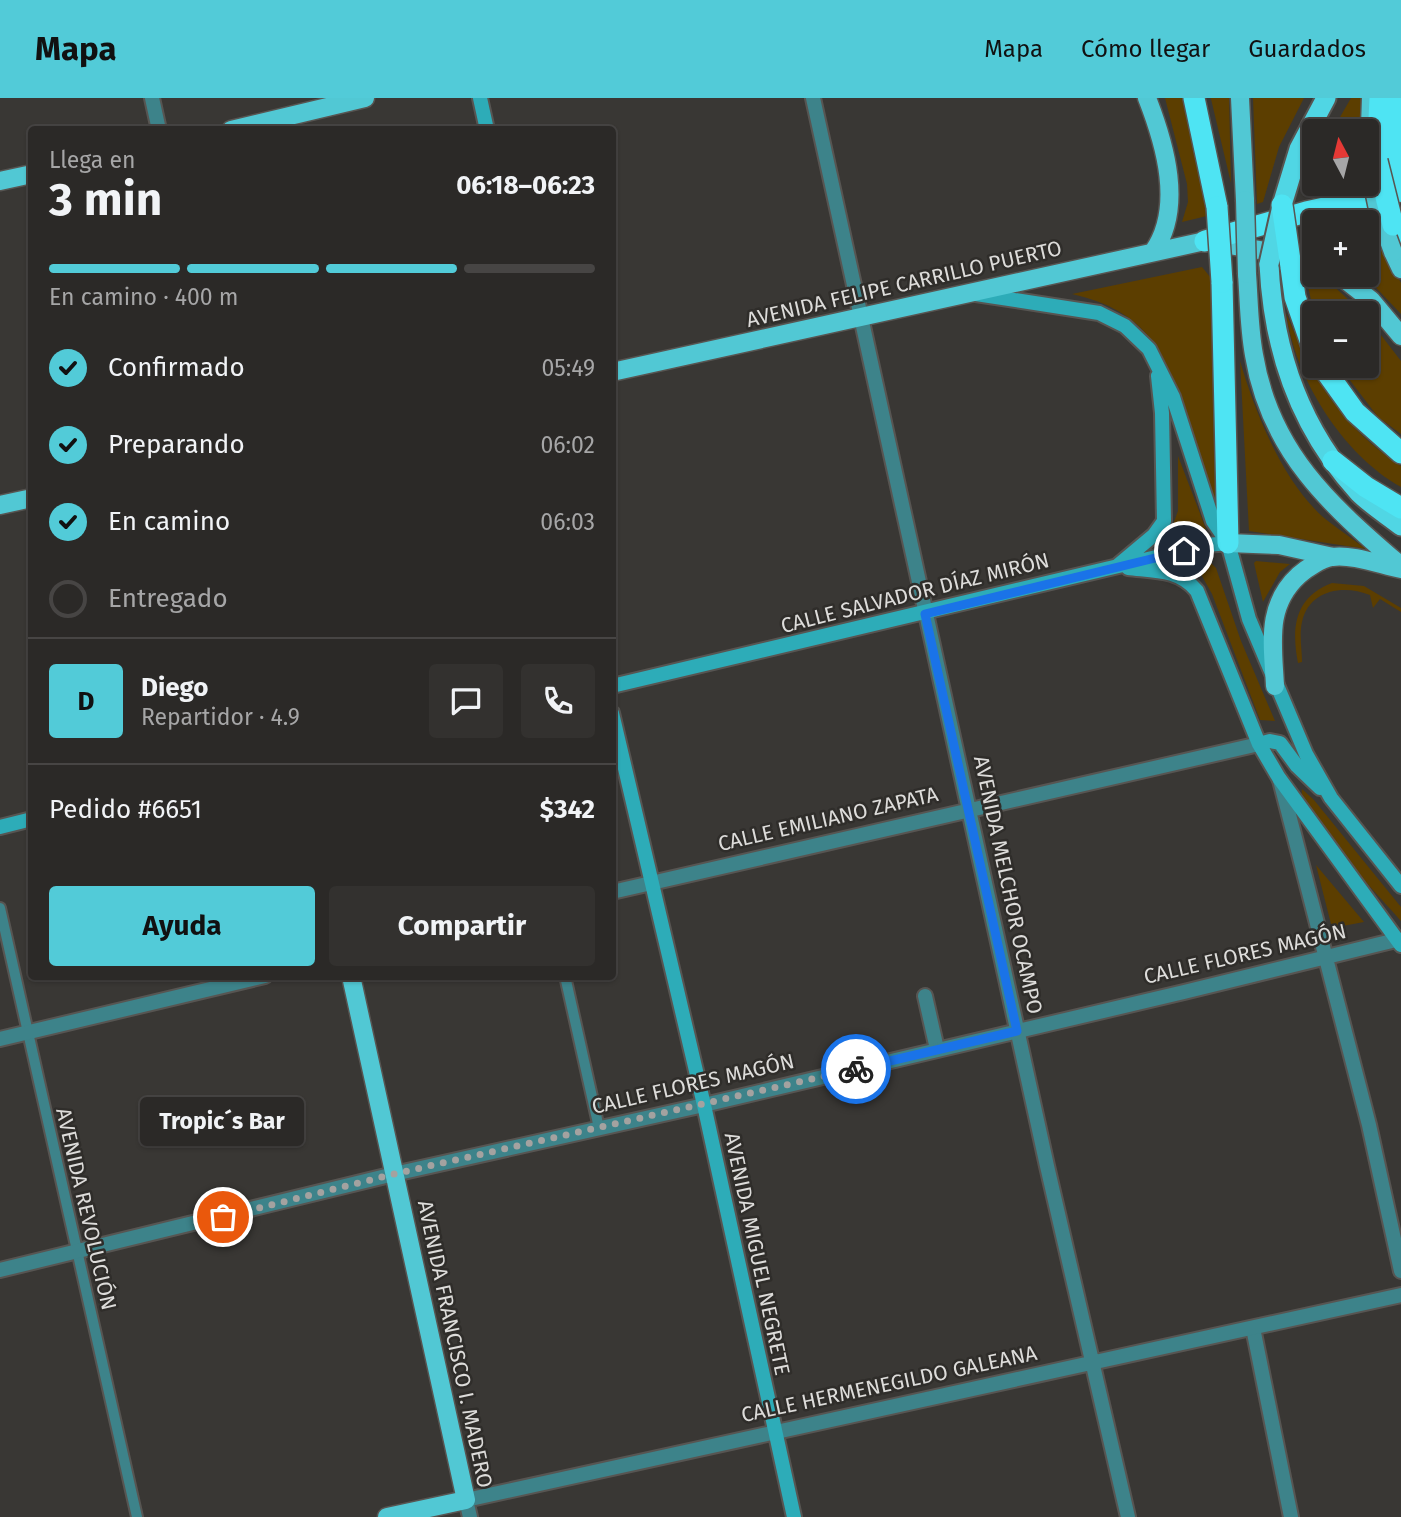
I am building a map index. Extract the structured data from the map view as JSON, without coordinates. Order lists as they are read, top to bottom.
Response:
{
  "streets": {
    "main road": [
      "AVENIDA FELIPE CARRILLO PUERTO",
      "CALLE SALVADOR DÍAZ MIRÓN",
      "AVENIDA MIGUEL NEGRETE",
      "AVENIDA FRANCISCO I. MADERO",
      "CALLE HERMENEGILDO GALEANA"
    ],
    "street": [
      "CALLE EMILIANO ZAPATA",
      "AVENIDA MELCHOR OCAMPO",
      "CALLE FLORES MAGÓN",
      "AVENIDA REVOLUCIÓN"
    ]
  },
  "crossings": [
    ["AVENIDA FELIPE CARRILLO PUERTO", "AVENIDA MELCHOR OCAMPO"],
    ["CALLE SALVADOR DÍAZ MIRÓN", "AVENIDA MELCHOR OCAMPO"],
    ["CALLE EMILIANO ZAPATA", "AVENIDA MELCHOR OCAMPO"],
    ["CALLE EMILIANO ZAPATA", "AVENIDA MIGUEL NEGRETE"],
    ["AVENIDA MELCHOR OCAMPO", "CALLE FLORES MAGÓN"],
    ["AVENIDA MELCHOR OCAMPO", "CALLE HERMENEGILDO GALEANA"],
    ["CALLE FLORES MAGÓN", "AVENIDA REVOLUCIÓN"],
    ["CALLE FLORES MAGÓN", "AVENIDA MIGUEL NEGRETE"],
    ["CALLE FLORES MAGÓN", "AVENIDA FRANCISCO I. MADERO"],
    ["AVENIDA MIGUEL NEGRETE", "CALLE HERMENEGILDO GALEANA"],
    ["AVENIDA FRANCISCO I. MADERO", "CALLE HERMENEGILDO GALEANA"]
  ],
  "places": ["Tropic´s Bar"],
  "north": "top",
  "page": {
    "header": "Mapa",
    "nav": ["Mapa", "Cómo llegar", "Guardados"],
    "map_buttons": ["+", "−"],
    "heading": ["3 min", "Llega en", "06:18–06:23"],
    "panel": [
      "Diego",
      "Repartidor · 4.9",
      "Pedido #6651",
      "$342"
    ],
    "bar": "En camino · 400 m",
    "list": [
      ["Confirmado", "05:49"],
      ["Preparando", "06:02"],
      ["En camino", "06:03"],
      "Entregado"
    ],
    "round": "D",
    "buttons": ["Ayuda", "Compartir"],
    "bubble": "Tropic´s Bar"
  }
}
